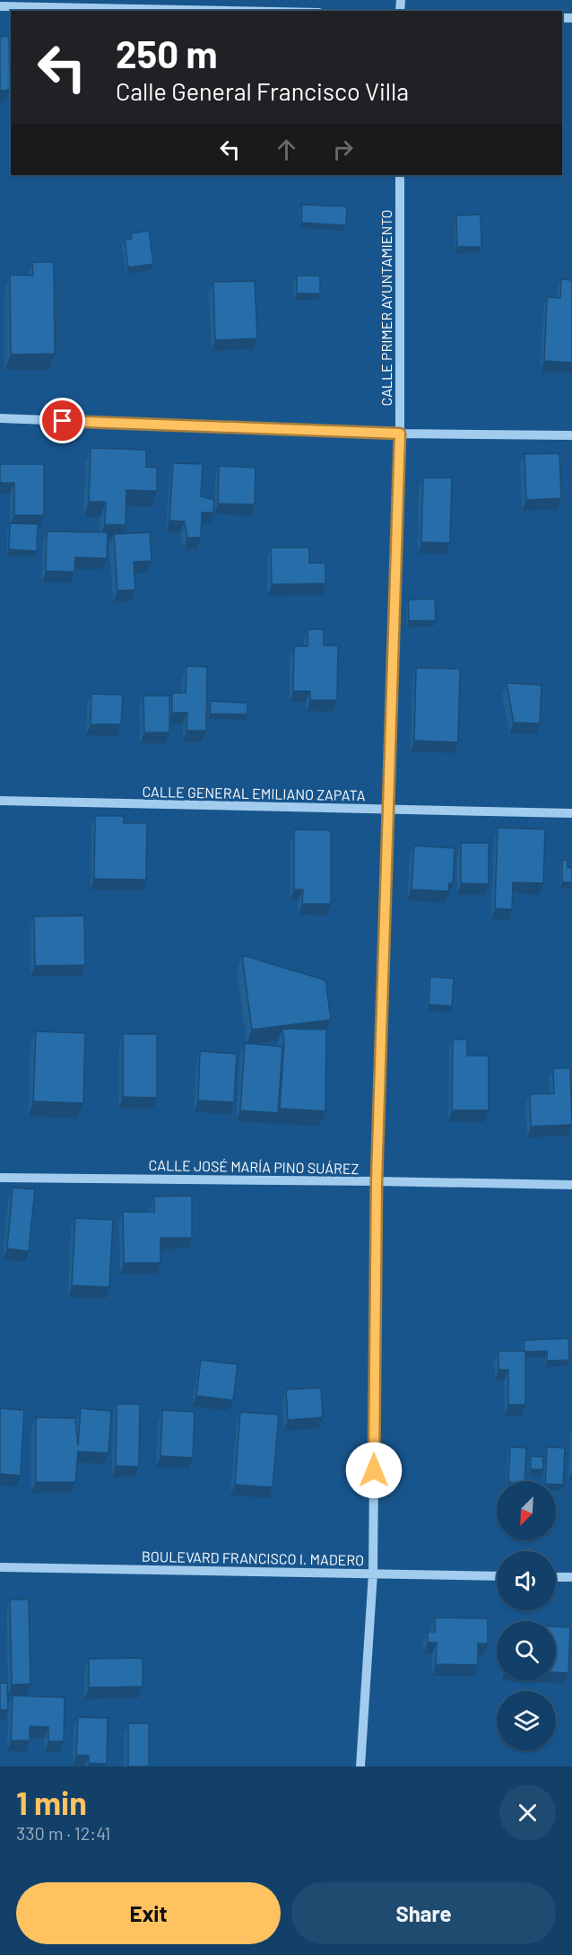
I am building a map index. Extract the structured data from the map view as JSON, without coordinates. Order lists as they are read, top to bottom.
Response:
{
  "streets": {
    "street": [
      "CALLE PRIMER AYUNTAMIENTO",
      "CALLE GENERAL EMILIANO ZAPATA",
      "CALLE JOSÉ MARÍA PINO SUÁREZ",
      "BOULEVARD FRANCISCO I. MADERO"
    ]
  },
  "crossings": [
    ["CALLE PRIMER AYUNTAMIENTO", "CALLE GENERAL EMILIANO ZAPATA"],
    ["CALLE PRIMER AYUNTAMIENTO", "CALLE JOSÉ MARÍA PINO SUÁREZ"],
    ["CALLE PRIMER AYUNTAMIENTO", "BOULEVARD FRANCISCO I. MADERO"]
  ],
  "north": "bottom left",
  "page": {
    "turn": ["250 m", "Calle General Francisco Villa"],
    "heading": ["1 min", "330 m · 12:41"],
    "buttons": ["Exit", "Share"]
  }
}
